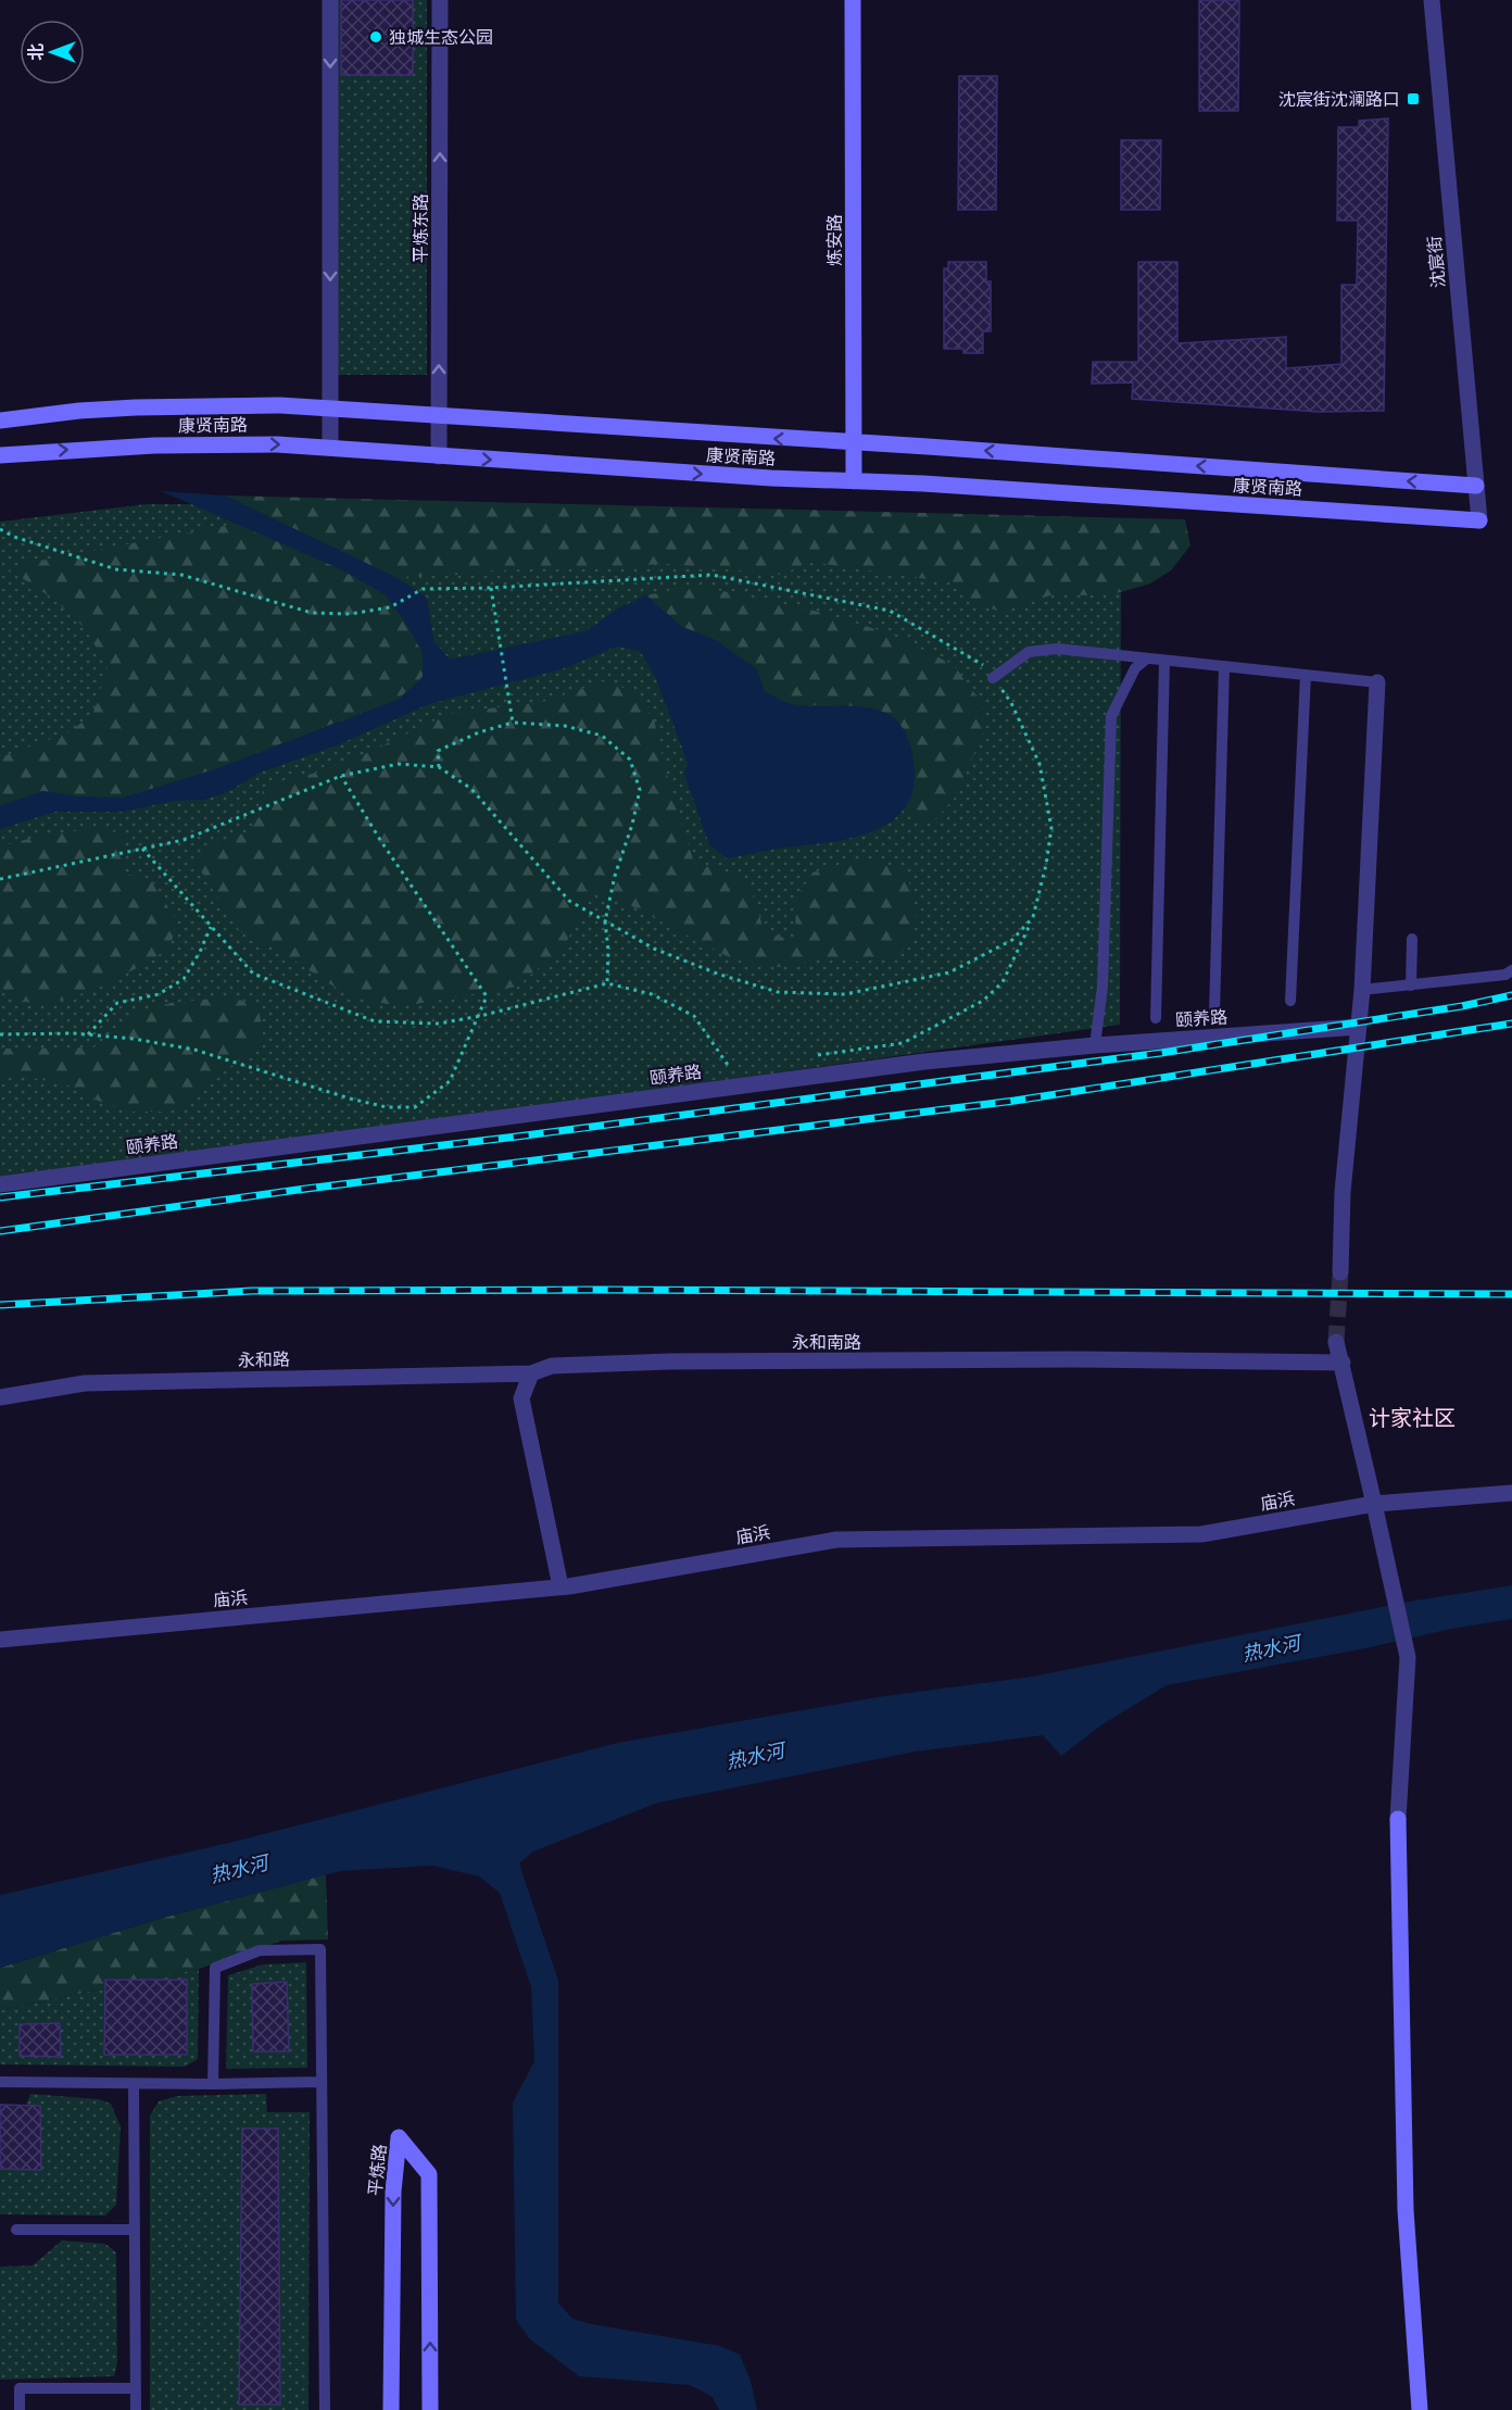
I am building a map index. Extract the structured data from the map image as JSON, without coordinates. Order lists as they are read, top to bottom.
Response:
{
  "streets": {
    "street": [
      "平炼东路",
      "炼安路",
      "沈宸街",
      "康贤南路",
      "颐养路",
      "永和南路",
      "永和路",
      "庙浜",
      "平炼路"
    ]
  },
  "crossings": [
    ["平炼东路", "康贤南路"],
    ["炼安路", "康贤南路"],
    ["沈宸街", "康贤南路"],
    ["永和南路", "永和路"]
  ],
  "districts": ["计家社区"],
  "water": ["热水河"],
  "places": {
    "other": ["独城生态公园"],
    "transit": ["沈宸街沈澜路口"]
  },
  "north": "left"
}
